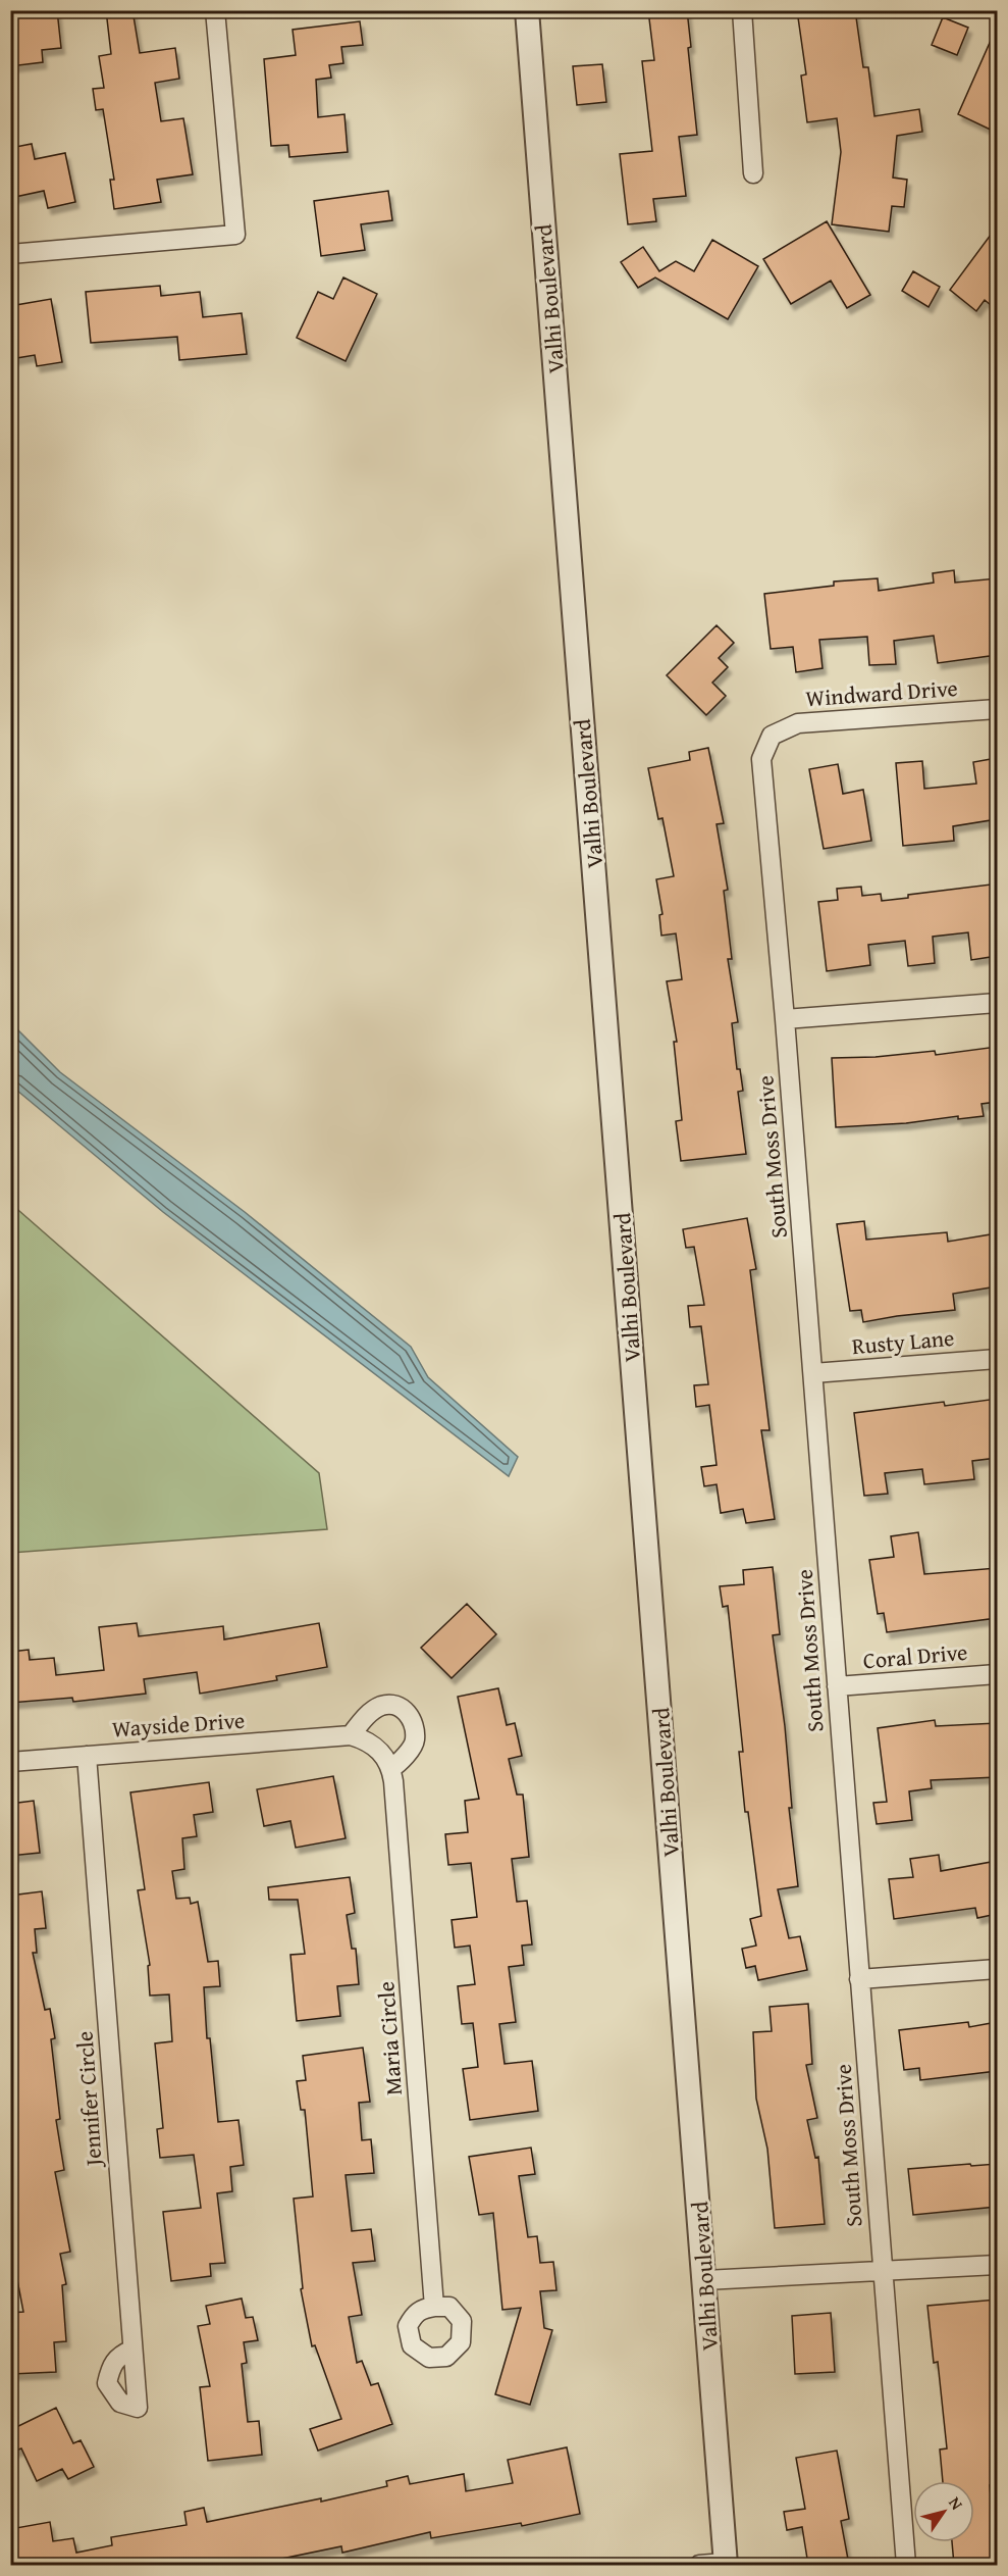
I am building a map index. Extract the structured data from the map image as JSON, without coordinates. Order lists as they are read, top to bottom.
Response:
{
  "streets": {
    "street": [
      "Valhi Boulevard",
      "Windward Drive",
      "South Moss Drive",
      "Rusty Lane",
      "Coral Drive",
      "Wayside Drive",
      "Maria Circle",
      "Jennifer Circle"
    ]
  },
  "crossings": [
    ["Windward Drive", "South Moss Drive"],
    ["South Moss Drive", "Rusty Lane"],
    ["South Moss Drive", "Coral Drive"],
    ["Wayside Drive", "Jennifer Circle"]
  ],
  "north": "top right"
}
